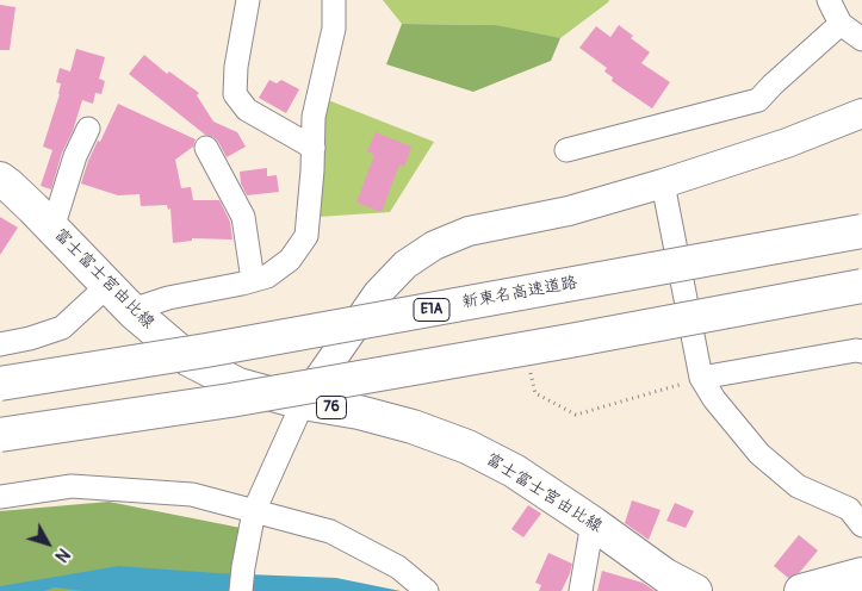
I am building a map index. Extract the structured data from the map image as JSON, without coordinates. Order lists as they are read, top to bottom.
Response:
{
  "streets": {
    "main road": [
      "富士富士宮由比線",
      "新東名高速道路",
      "E1A",
      "76"
    ]
  },
  "north": "bottom right"
}
